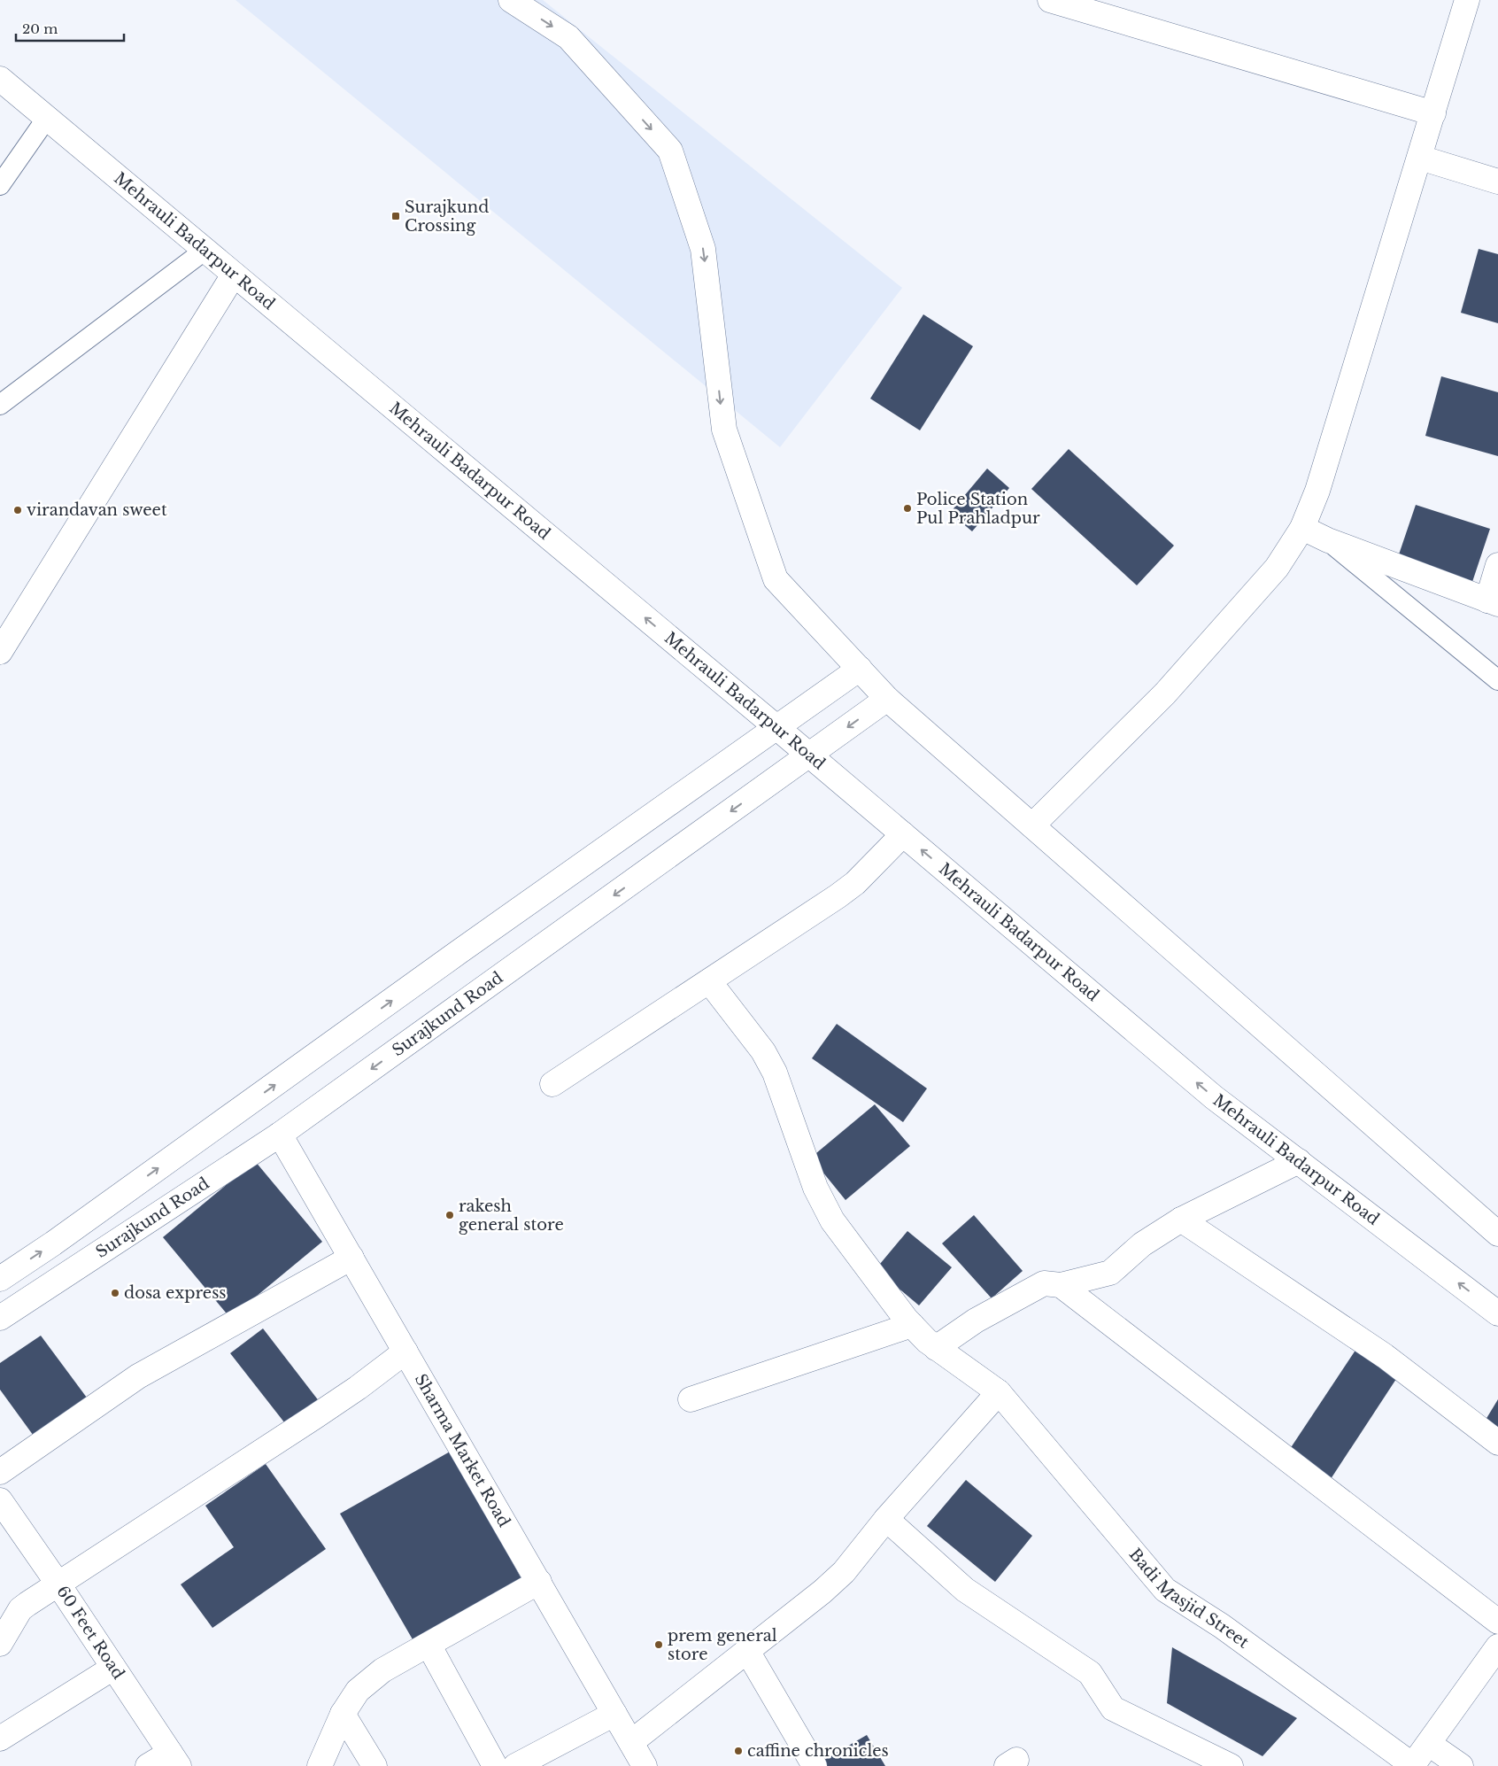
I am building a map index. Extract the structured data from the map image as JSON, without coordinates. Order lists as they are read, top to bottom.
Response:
{
  "streets": {
    "street": [
      "Mehrauli Badarpur Road",
      "Surajkund Road",
      "Sharma Market Road",
      "Badi Masjid Street",
      "60 Feet Road"
    ]
  },
  "crossings": [
    ["Mehrauli Badarpur Road", "Surajkund Road"],
    ["Surajkund Road", "Sharma Market Road"]
  ],
  "places": {
    "transit": ["Surajkund Crossing"],
    "other": [
      "Police Station Pul Prahladpur",
      "virandavan sweet",
      "rakesh general store",
      "dosa express",
      "prem general store",
      "caffine chronicles"
    ]
  },
  "scale_bar": "20 m"
}
